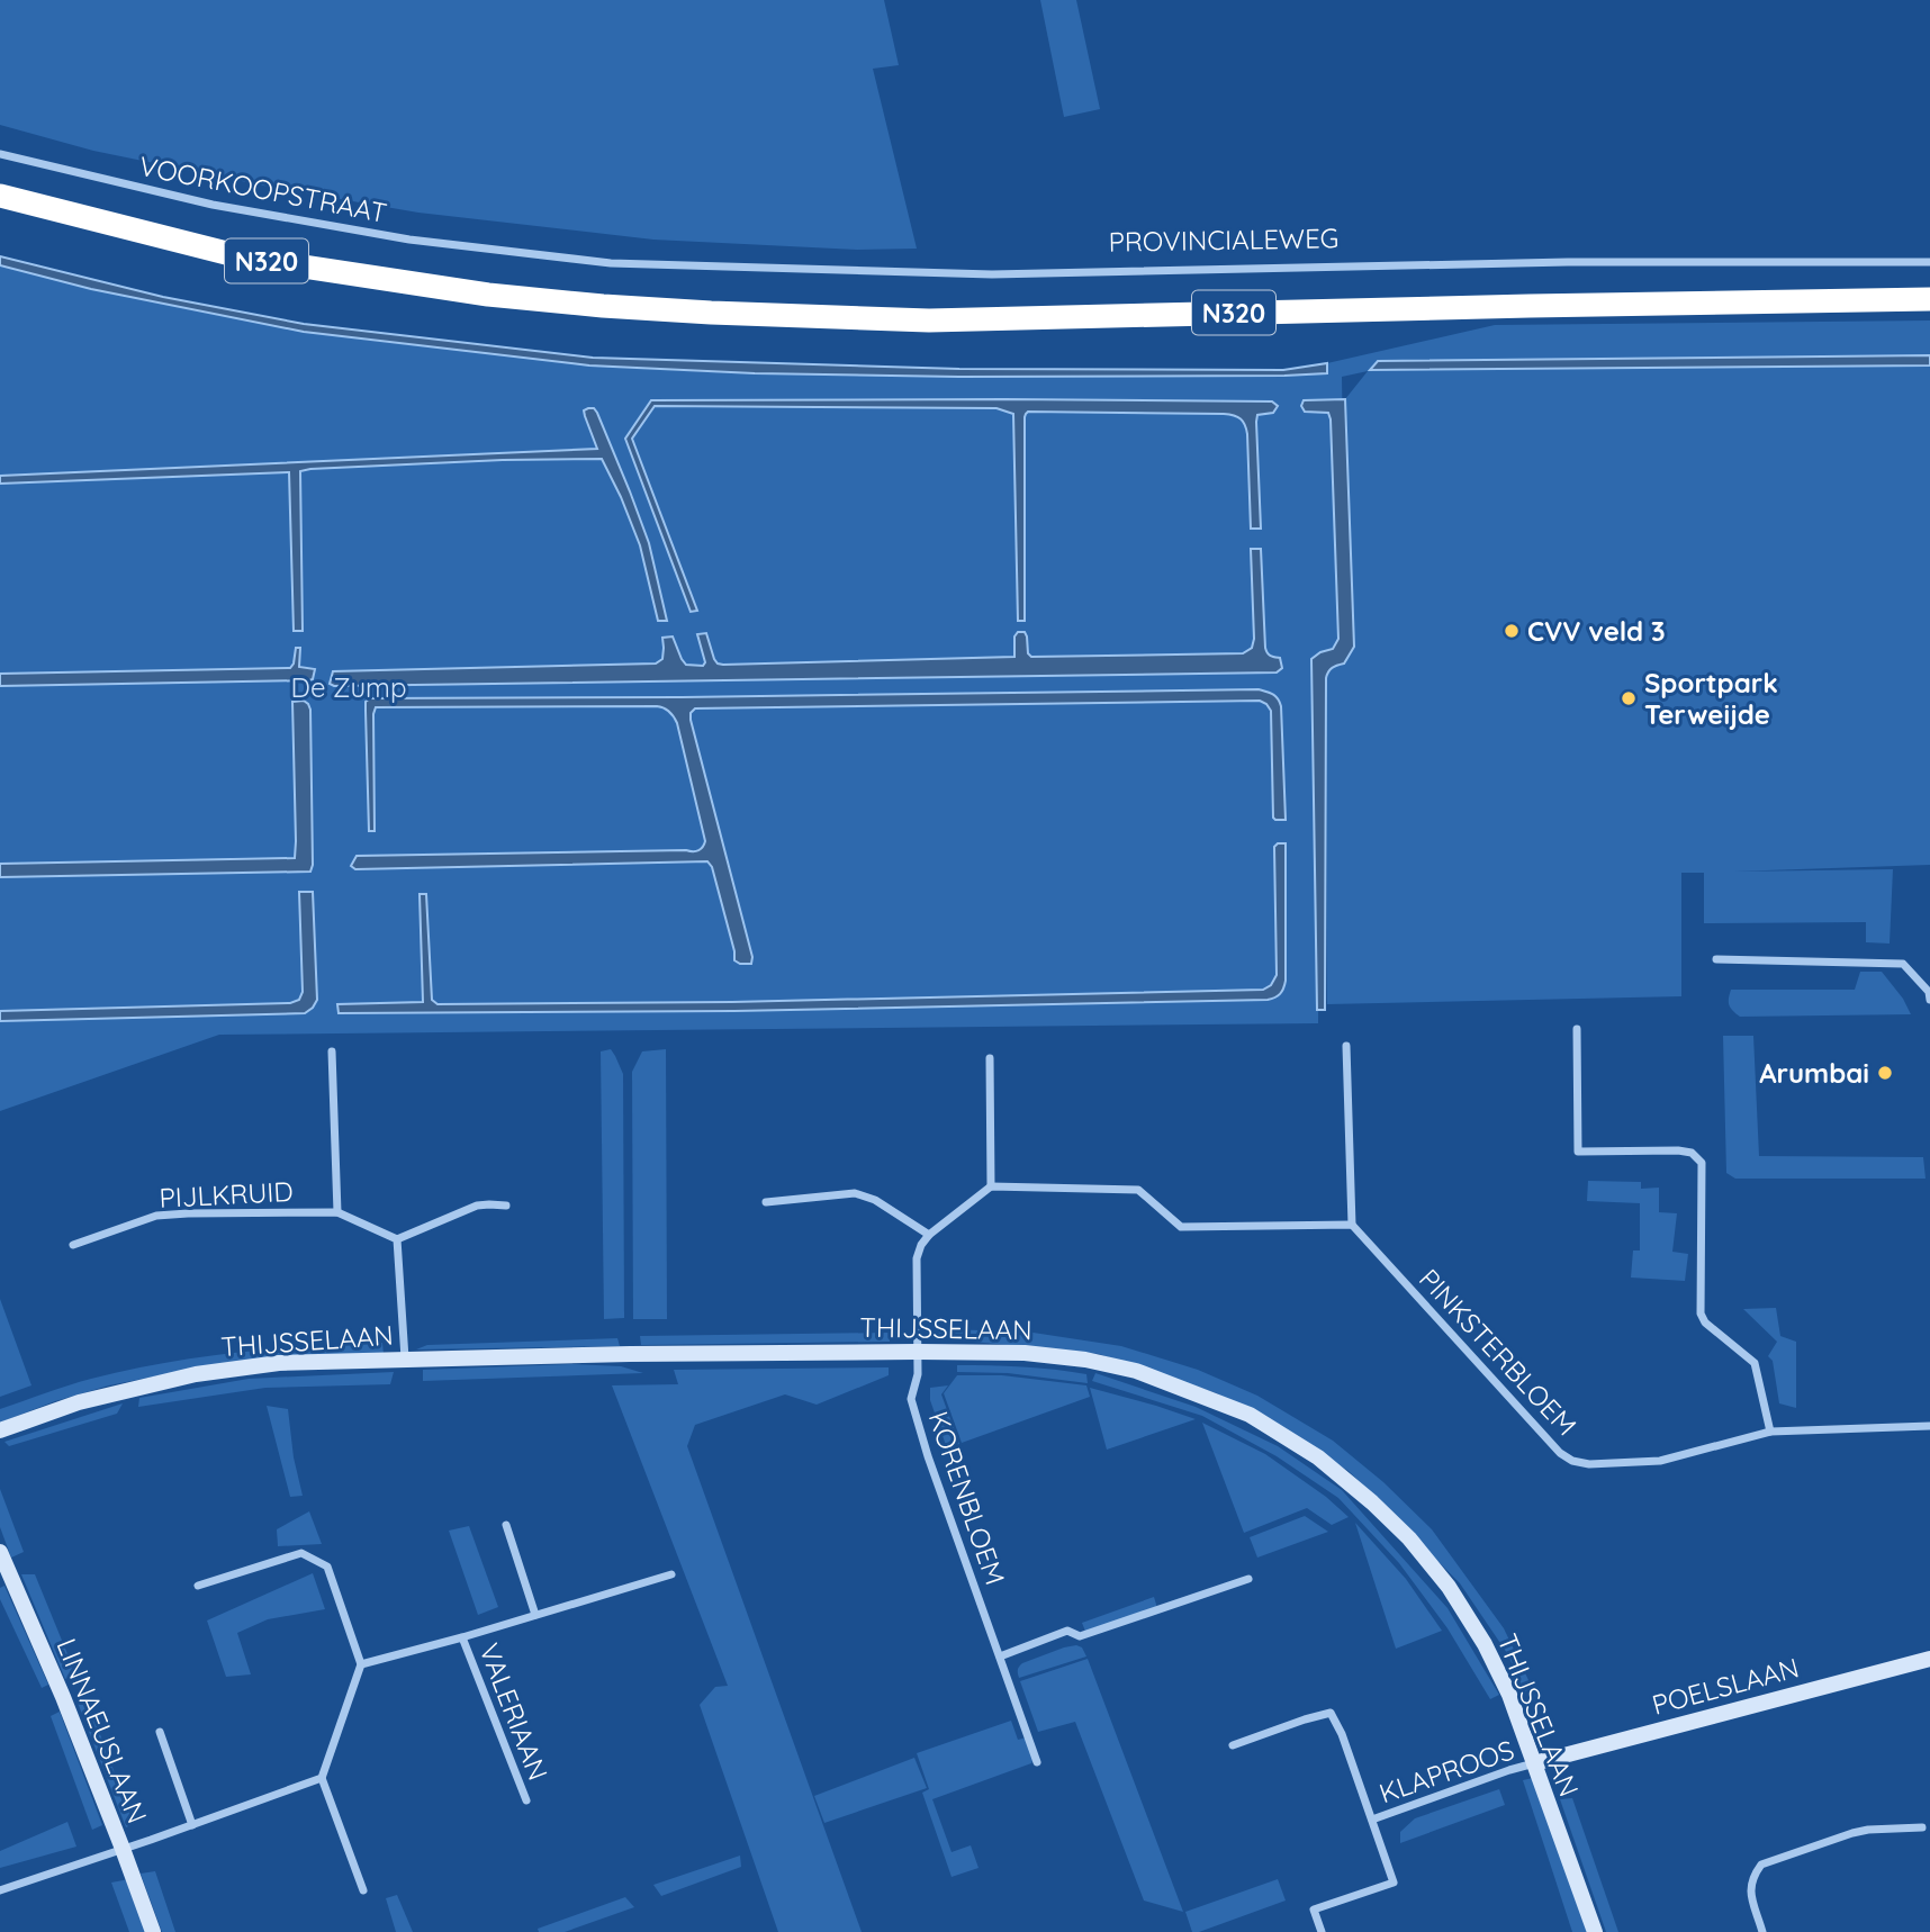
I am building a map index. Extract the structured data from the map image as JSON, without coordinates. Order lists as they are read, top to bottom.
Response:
{
  "streets": {
    "highway": ["N320"],
    "street": [
      "VOORKOOPSTRAAT",
      "PROVINCIALEWEG",
      "PIJLKRUID",
      "THIJSSELAAN",
      "PINKSTERBLOEM",
      "KORENBLOEM",
      "POELSLAAN",
      "VALERIAAN",
      "LINNAEUSLAAN",
      "KLAPROOS"
    ]
  },
  "crossings": [
    ["VOORKOOPSTRAAT", "PROVINCIALEWEG"],
    ["THIJSSELAAN", "KORENBLOEM"],
    ["THIJSSELAAN", "POELSLAAN"],
    ["THIJSSELAAN", "KLAPROOS"],
    ["POELSLAAN", "KLAPROOS"]
  ],
  "parks": ["De Zump"],
  "places": ["CVV veld 3", "Sportpark Terweijde", "Arumbai"]
}
